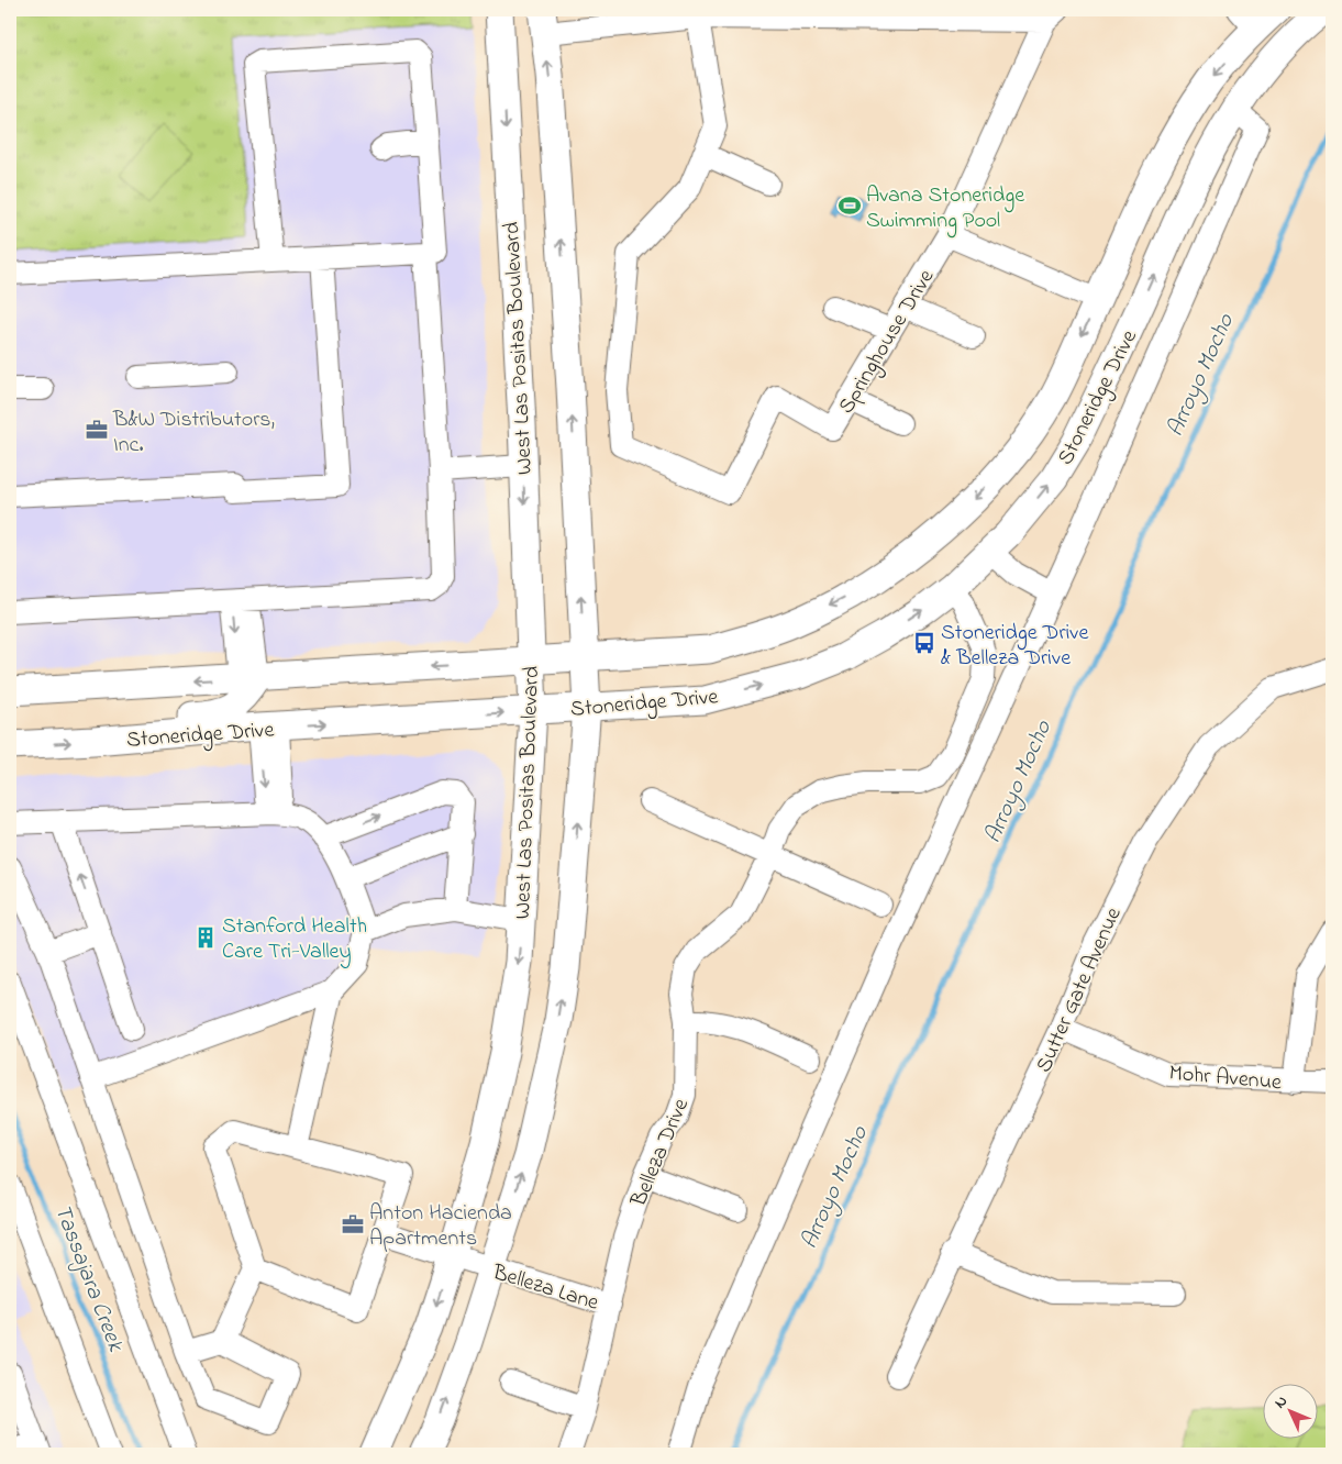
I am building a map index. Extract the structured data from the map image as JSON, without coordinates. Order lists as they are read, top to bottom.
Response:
{
  "streets": {
    "main road": ["West Las Positas Boulevard", "Stoneridge Drive"],
    "street": [
      "Springhouse Drive",
      "Sutter Gate Avenue",
      "Mohr Avenue",
      "Belleza Drive",
      "Belleza Lane"
    ]
  },
  "crossings": [
    ["West Las Positas Boulevard", "Stoneridge Drive"],
    ["West Las Positas Boulevard", "Belleza Lane"],
    ["Stoneridge Drive", "Belleza Drive"],
    ["Sutter Gate Avenue", "Mohr Avenue"],
    ["Belleza Drive", "Belleza Lane"]
  ],
  "water": ["Arroyo Mocho", "Tassajara Creek"],
  "places": {
    "sports": ["Avana Stoneridge Swimming Pool"],
    "office": ["B&W Distributors, Inc.", "Anton Hacienda Apartments"],
    "bus stop": ["Stoneridge Drive & Belleza Drive"],
    "building": ["Stanford Health Care Tri-Valley"]
  },
  "north": "top left"
}
